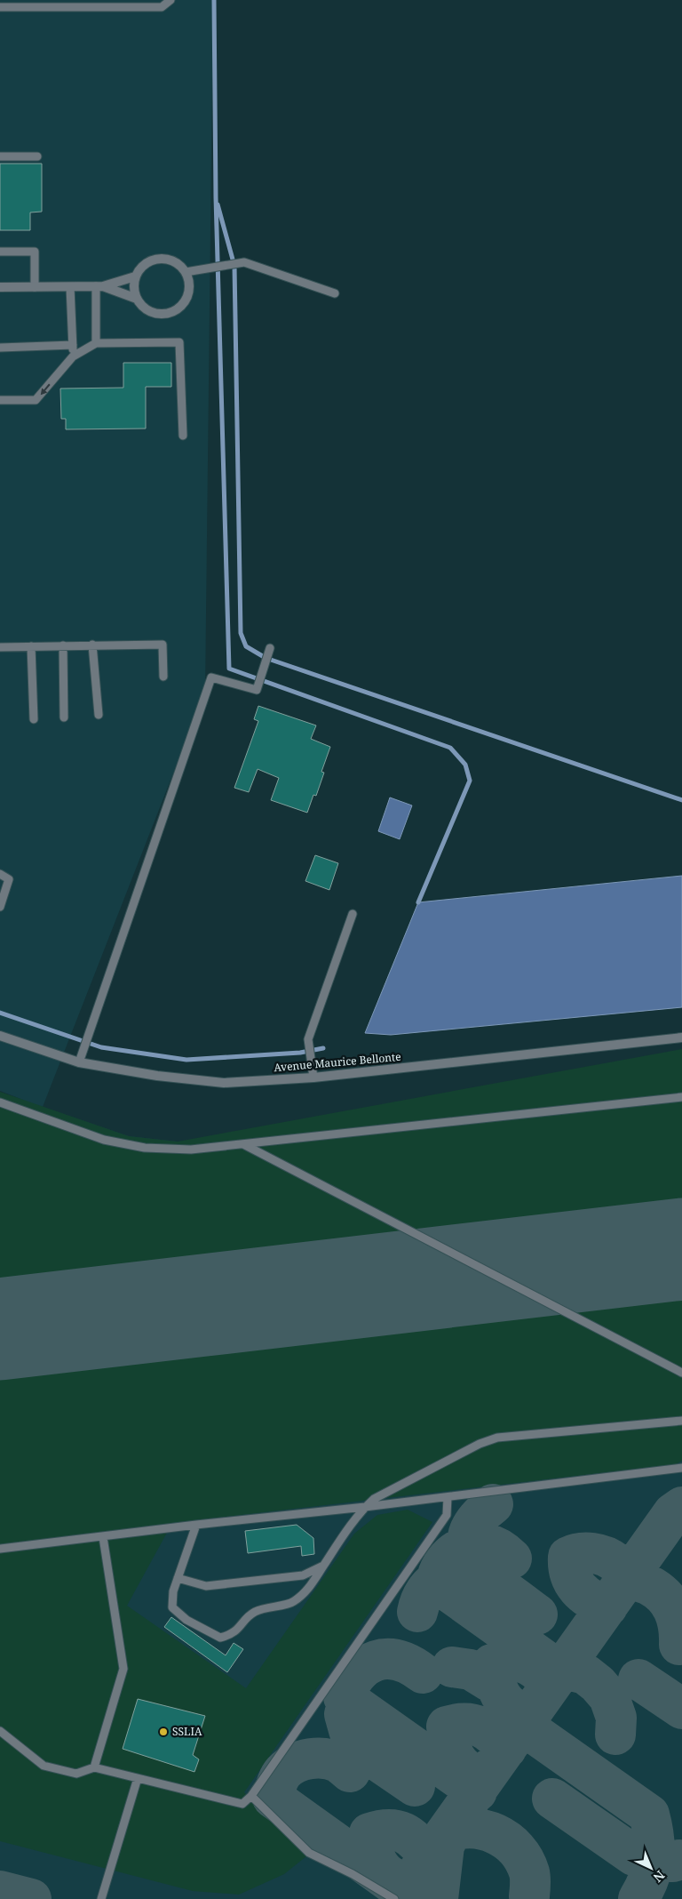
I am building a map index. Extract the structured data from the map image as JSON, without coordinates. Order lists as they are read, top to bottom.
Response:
{
  "streets": {
    "street": ["Avenue Maurice Bellonte"]
  },
  "places": ["SSLIA"],
  "north": "bottom right"
}
